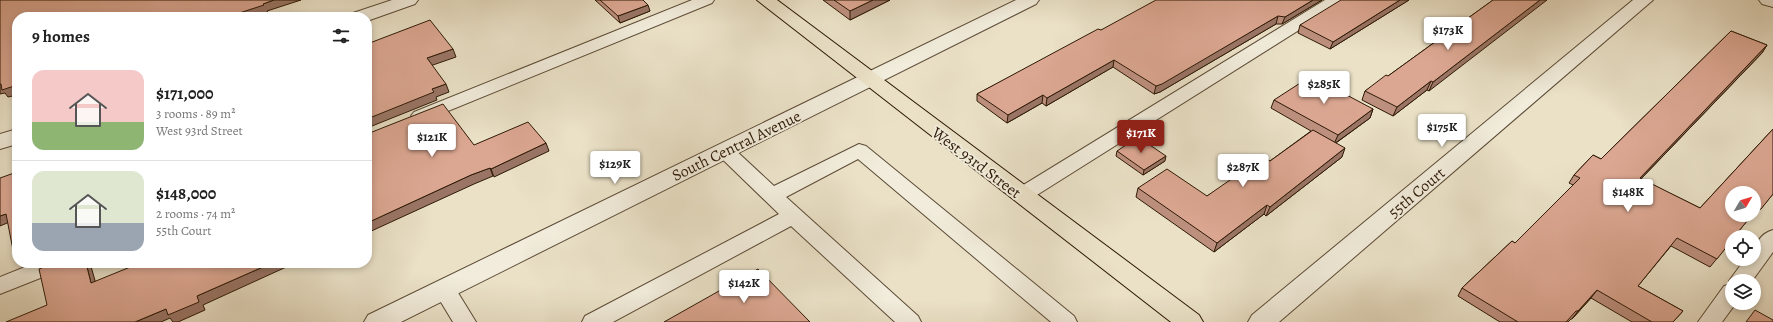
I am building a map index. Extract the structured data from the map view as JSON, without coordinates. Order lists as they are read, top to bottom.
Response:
{
  "streets": {
    "main road": ["West 93rd Street"],
    "street": ["South Central Avenue", "55th Court"]
  },
  "crossings": [
    ["South Central Avenue", "West 93rd Street"]
  ],
  "north": "top right",
  "page": {
    "heading": "9 homes",
    "price": [
      "$173K",
      "$285K",
      "$175K",
      "$171K",
      "$121K",
      "$129K",
      "$287K",
      "$148K",
      "$142K"
    ],
    "list": [
      {
        "name": "$171,000",
        "note": "3 rooms · 89 m² · West 93rd Street"
      },
      {
        "name": "$148,000",
        "note": "2 rooms · 74 m² · 55th Court"
      }
    ]
  }
}
